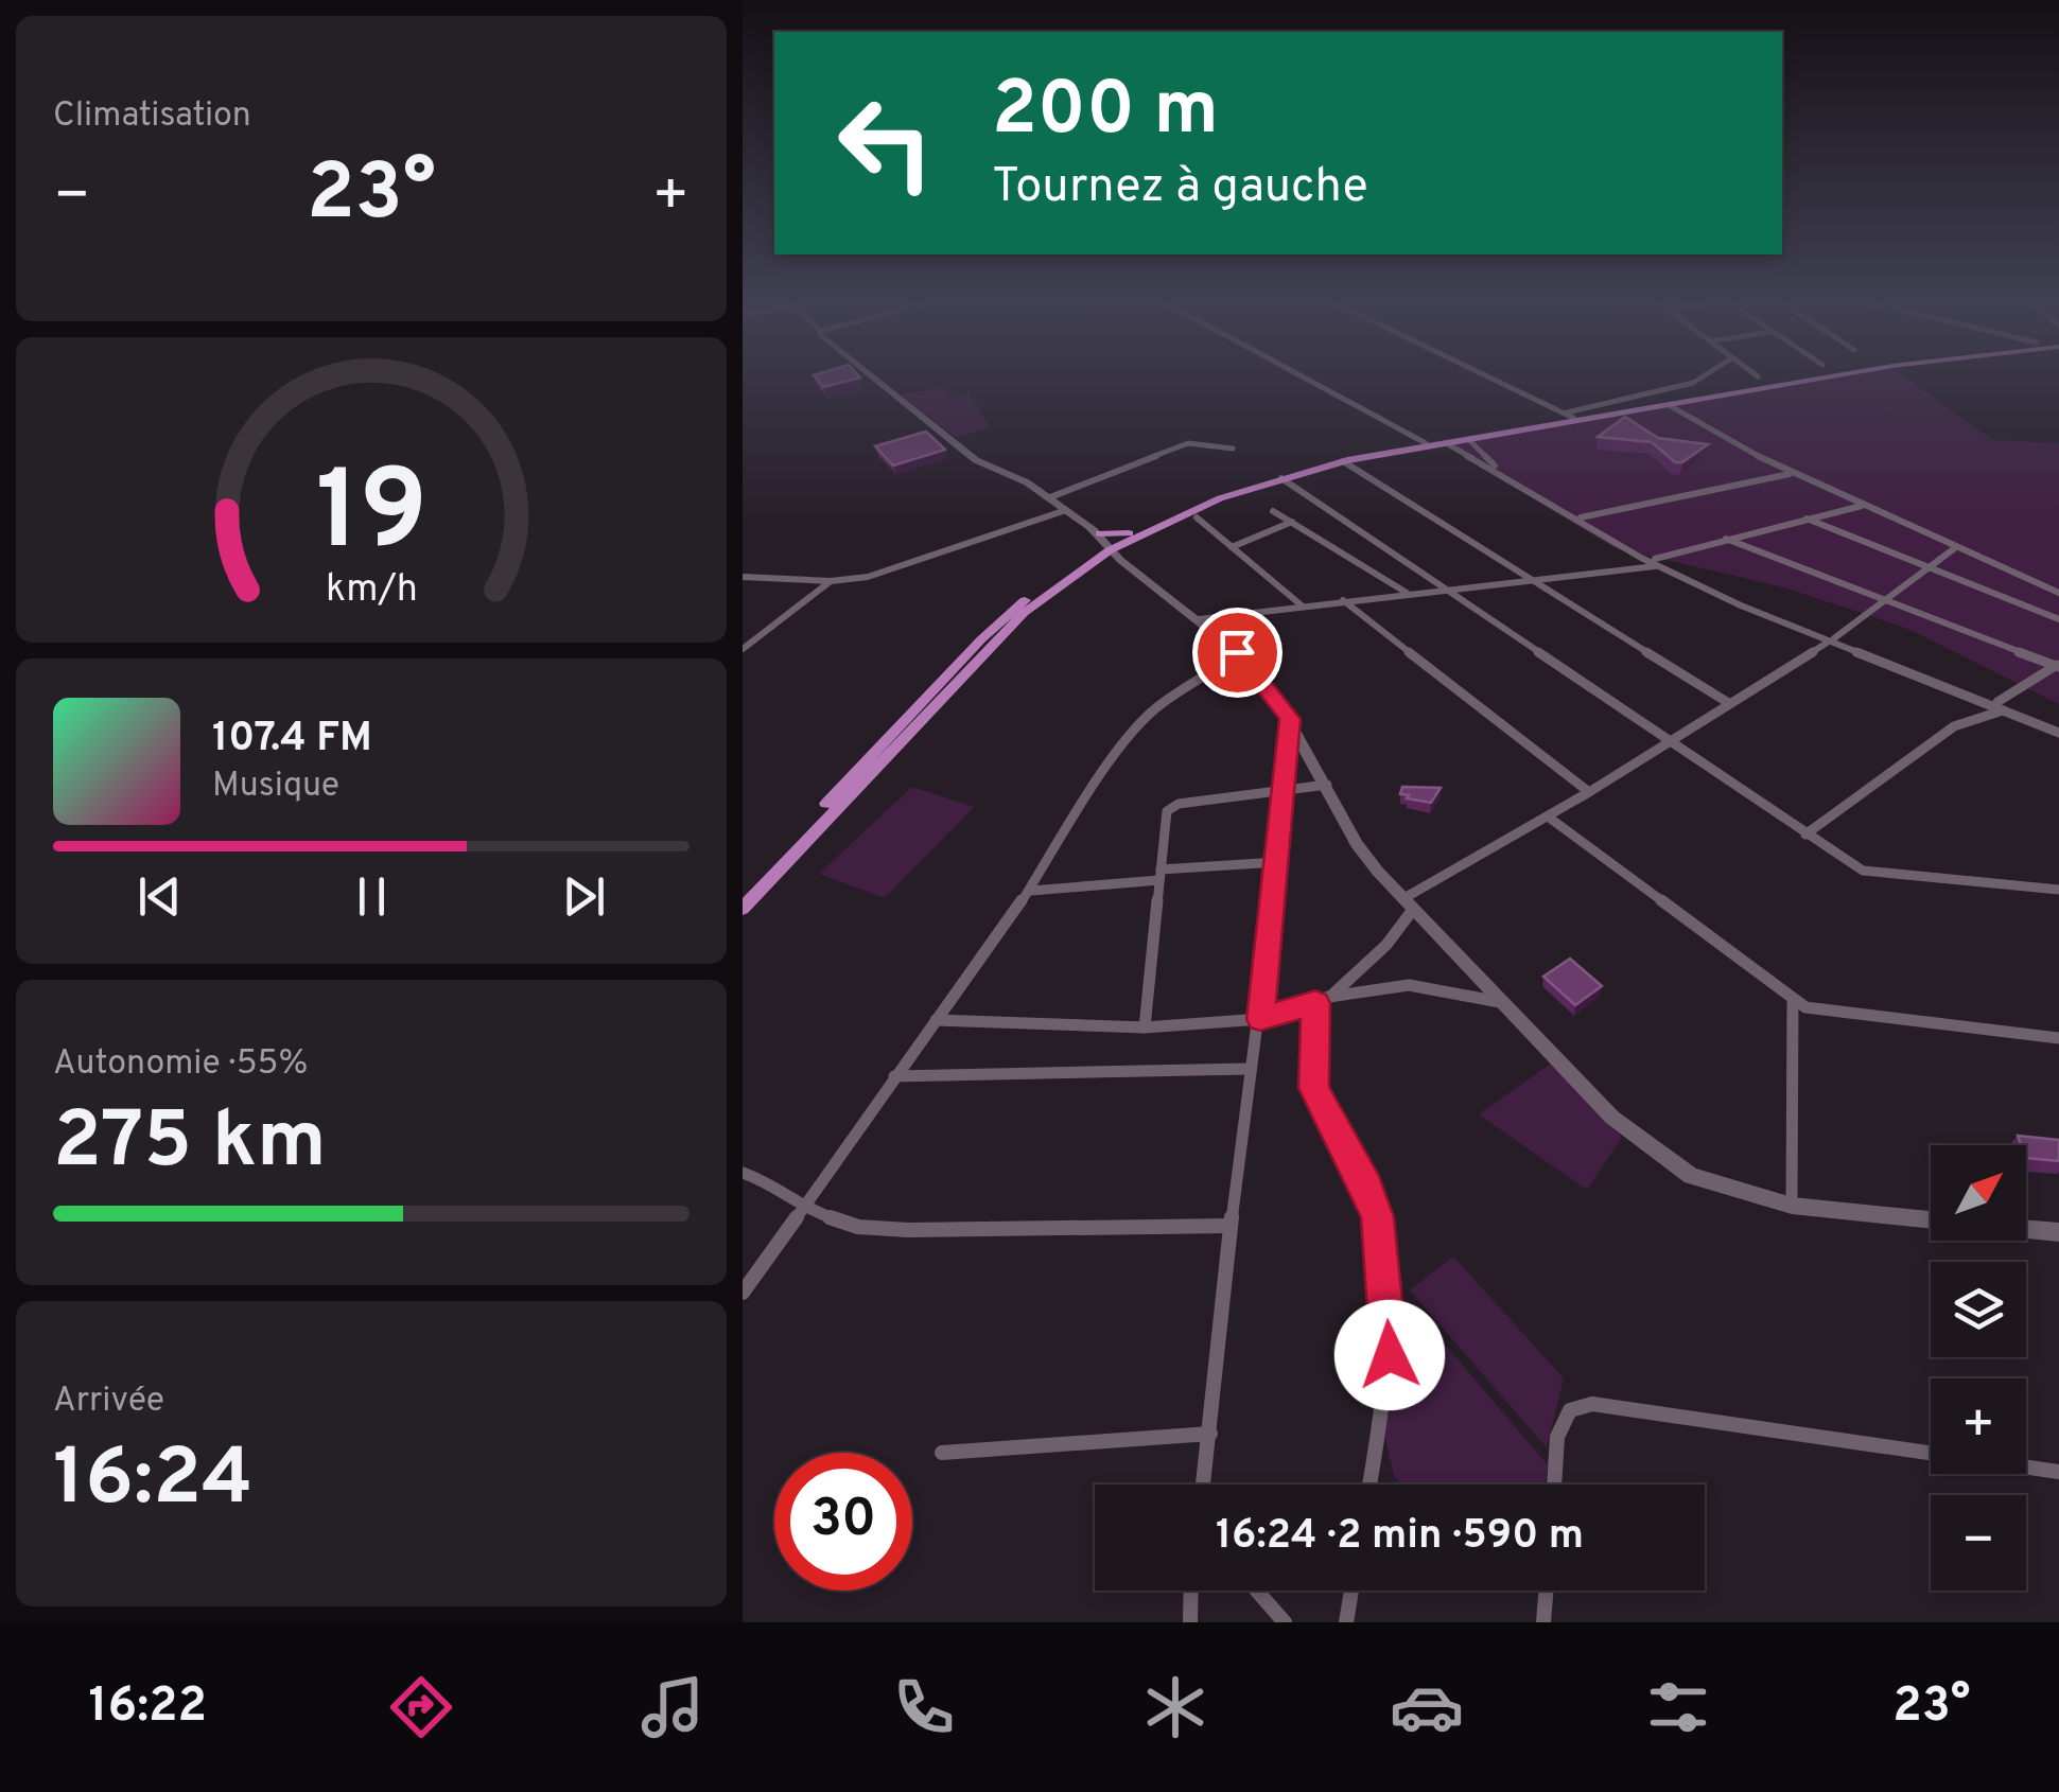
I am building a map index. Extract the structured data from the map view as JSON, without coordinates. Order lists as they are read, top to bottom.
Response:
{
  "north": "top right",
  "page": {
    "tile": [
      "Climatisation",
      ["Autonomie · 55%", "275 km"],
      ["Arrivée", "16:24"]
    ],
    "turn": ["200 m", "Tournez à gauche"],
    "heat": ["−", "23°", "+"],
    "song": ["107.4 FM", "Musique"],
    "map_buttons": ["+", "−"],
    "limit": "30",
    "trip": "16:24 · 2 min · 590 m",
    "tabs": ["16:22", "23°"],
    "gauge": ["19", "km/h"]
  }
}
